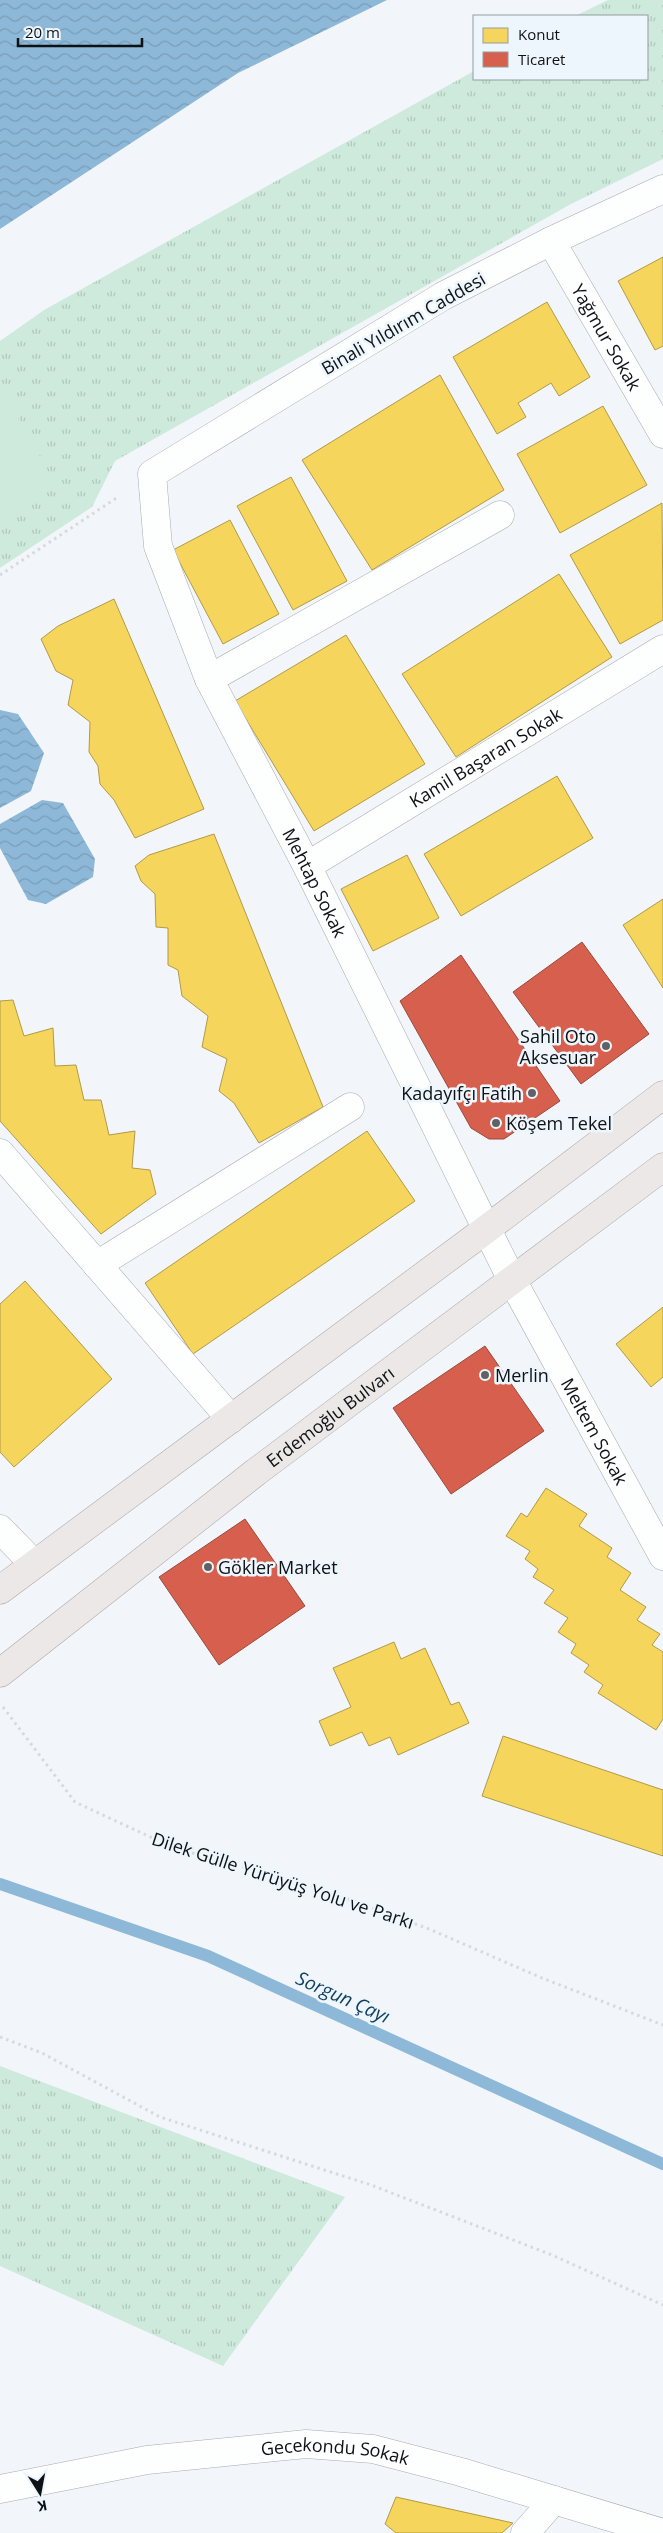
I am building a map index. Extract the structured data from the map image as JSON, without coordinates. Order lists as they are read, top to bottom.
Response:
{
  "streets": {
    "main road": ["Erdemoğlu Bulvarı"],
    "street": [
      "Binali Yıldırım Caddesi",
      "Yağmur Sokak",
      "Kamil Başaran Sokak",
      "Mehtap Sokak",
      "Meltem Sokak",
      "Gecekondu Sokak"
    ],
    "path": ["Dilek Gülle Yürüyüş Yolu ve Parkı"]
  },
  "crossings": [
    ["Binali Yıldırım Caddesi", "Yağmur Sokak"],
    ["Binali Yıldırım Caddesi", "Mehtap Sokak"],
    ["Kamil Başaran Sokak", "Mehtap Sokak"],
    ["Mehtap Sokak", "Erdemoğlu Bulvarı"],
    ["Mehtap Sokak", "Meltem Sokak"],
    ["Erdemoğlu Bulvarı", "Meltem Sokak"]
  ],
  "water": ["Sorgun Çayı"],
  "places": [
    "Sahil Oto Aksesuar",
    "Kadayıfçı Fatih",
    "Köşem Tekel",
    "Merlin",
    "Gökler Market"
  ],
  "legend": ["Konut", "Ticaret"],
  "scale_bar": "20 m",
  "north": "bottom"
}
